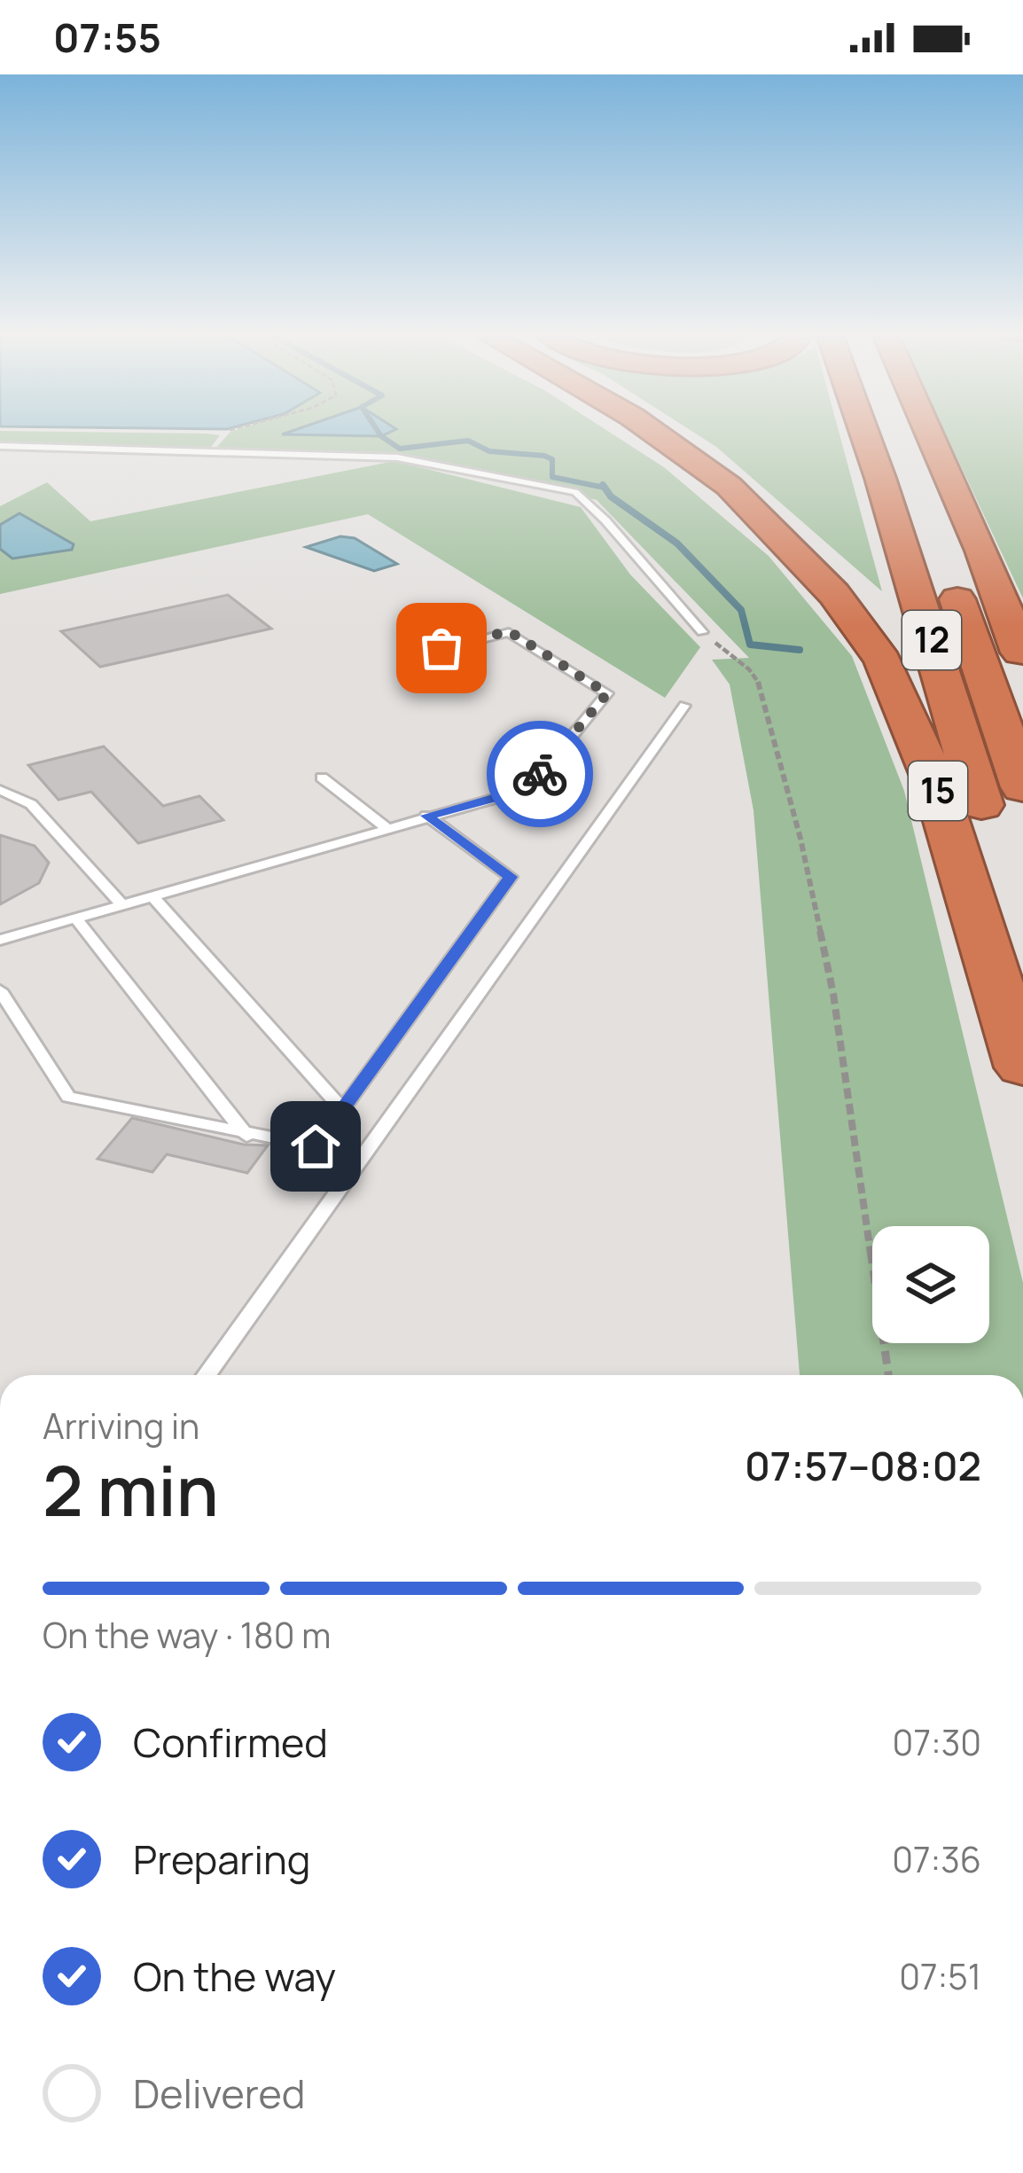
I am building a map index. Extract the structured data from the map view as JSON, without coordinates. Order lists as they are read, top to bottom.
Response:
{
  "streets": {
    "highway": ["12", "15"]
  },
  "page": {
    "status": "07:55",
    "heading": ["2 min", "Arriving in", "07:57–08:02"],
    "bar": "On the way · 180 m",
    "list": [
      ["Confirmed", "07:30"],
      ["Preparing", "07:36"],
      ["On the way", "07:51"],
      "Delivered"
    ]
  }
}
